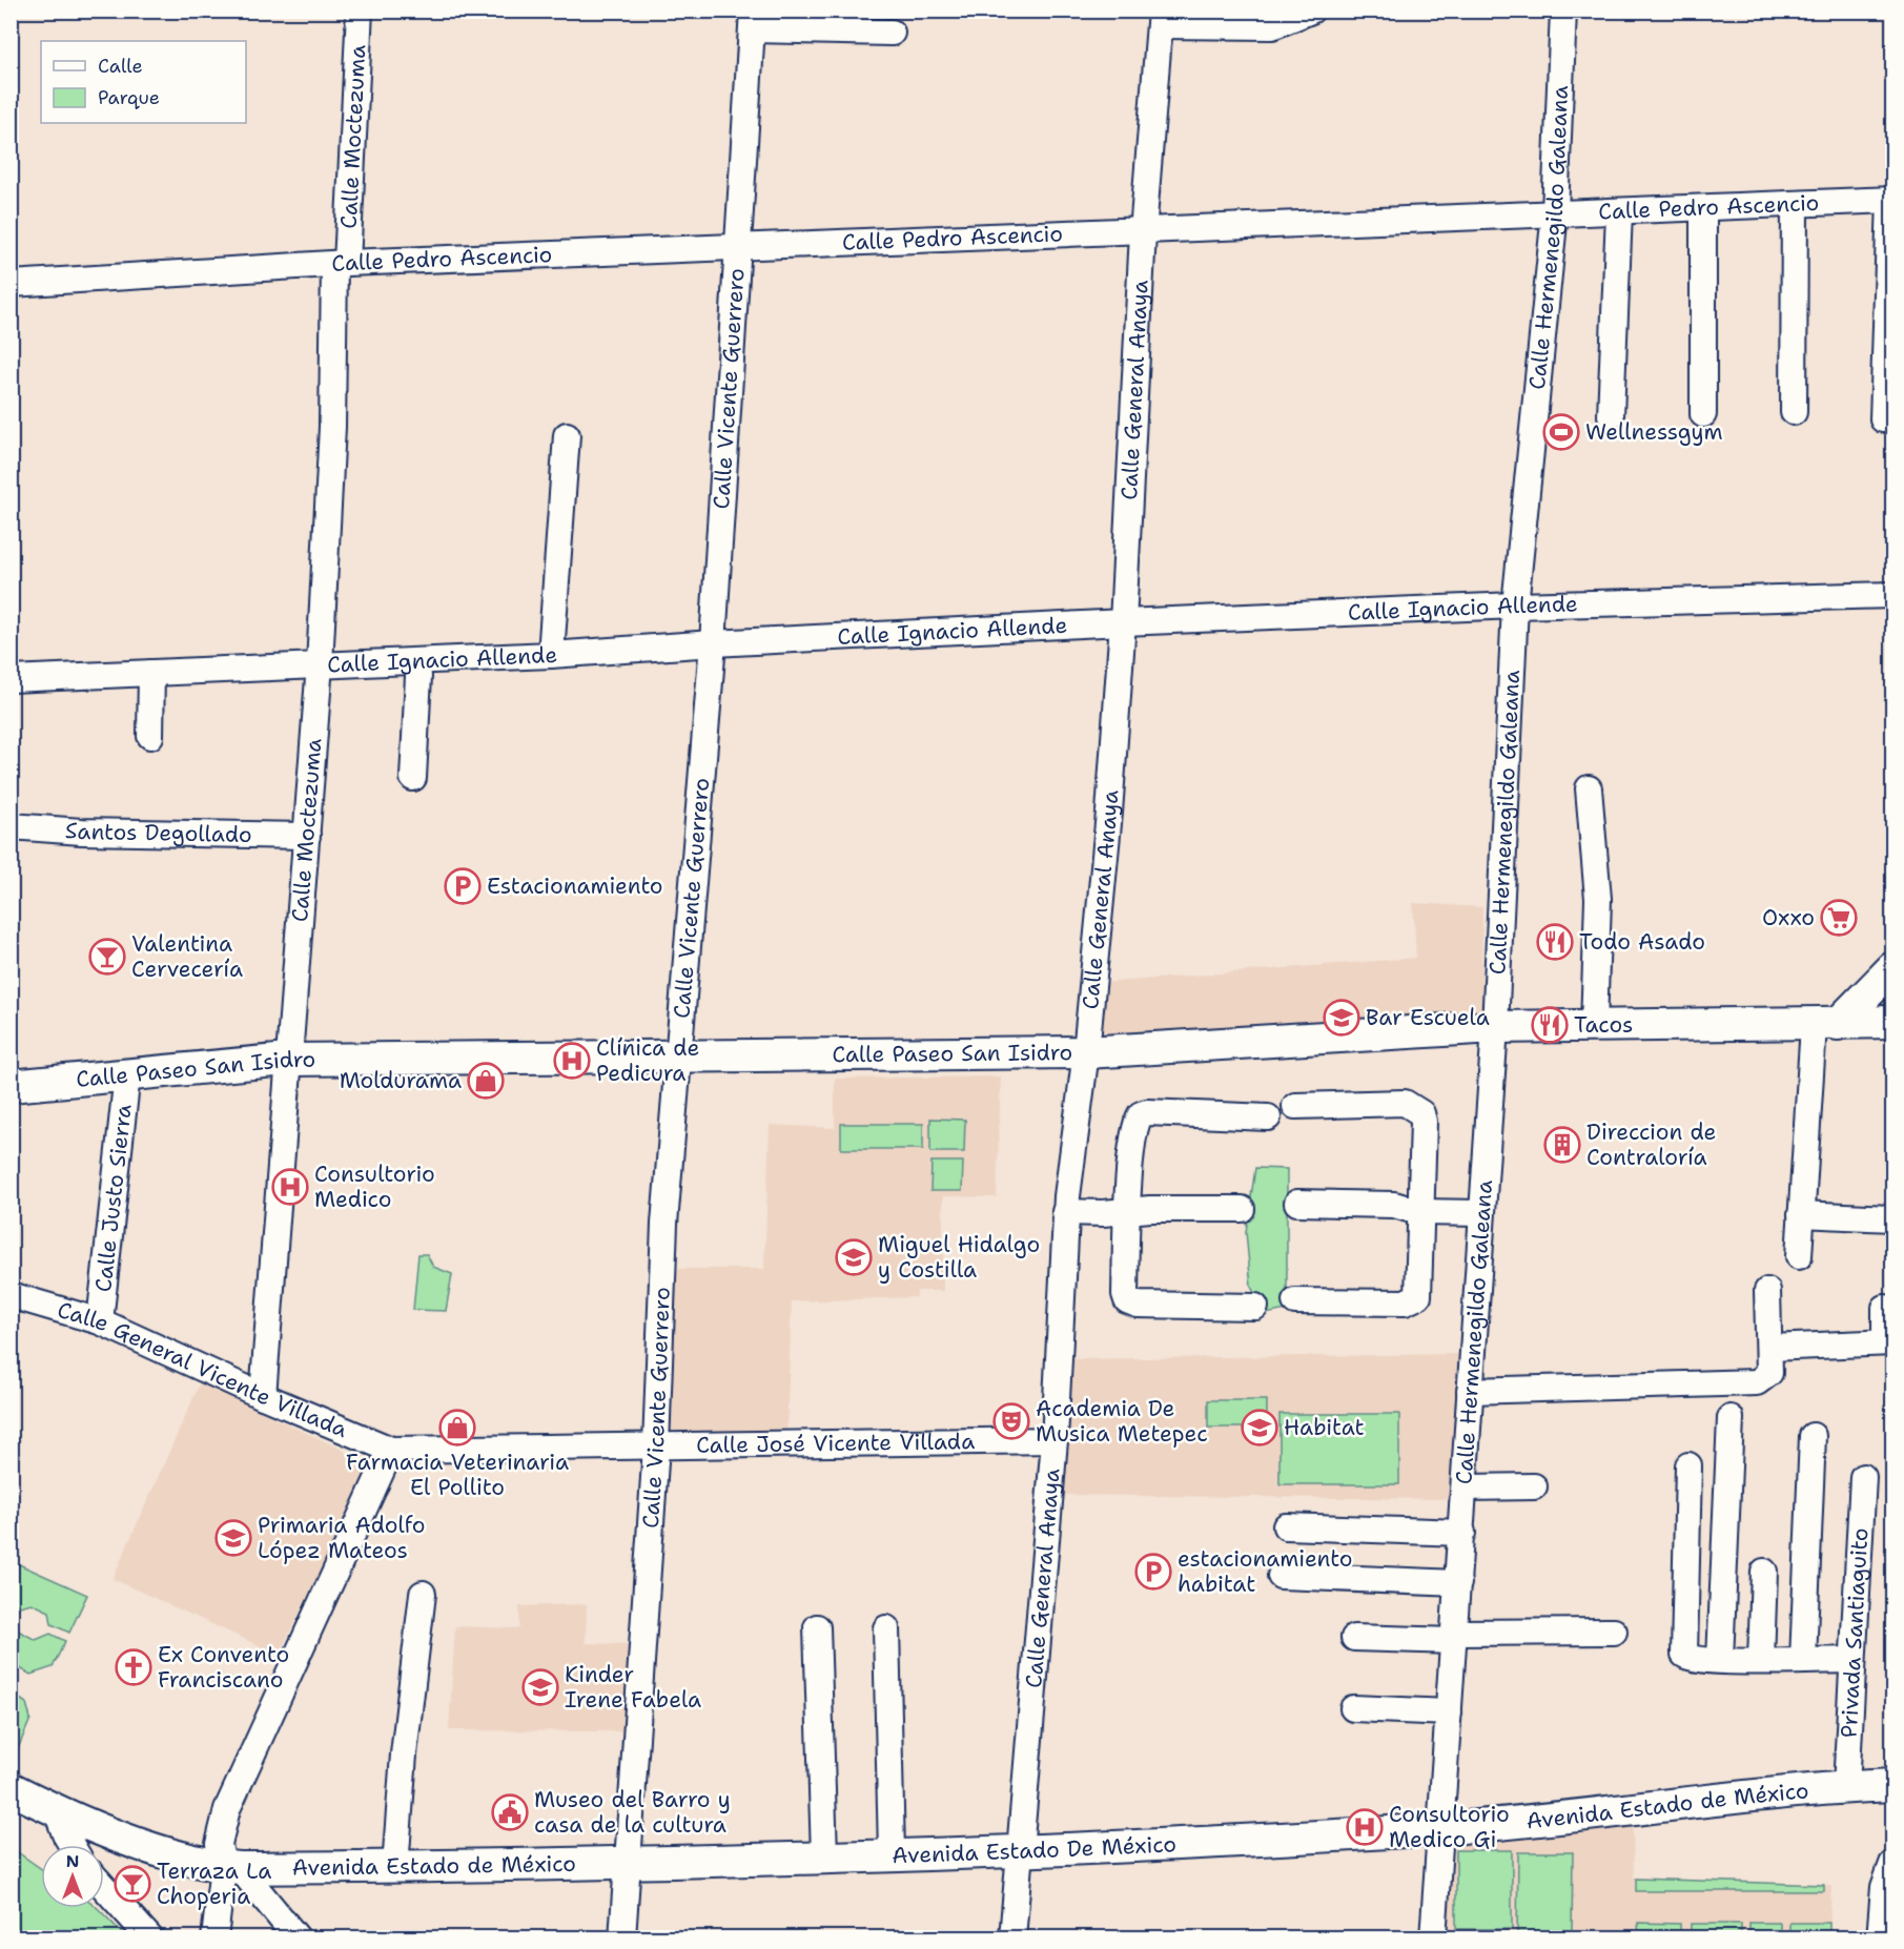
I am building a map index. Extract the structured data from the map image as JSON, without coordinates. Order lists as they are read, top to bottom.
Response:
{
  "streets": {
    "main road": ["Calle Paseo San Isidro", "Avenida Estado de México", "Avenida Estado De México"],
    "street": [
      "Calle Moctezuma",
      "Calle Pedro Ascencio",
      "Calle Hermenegildo Galeana",
      "Calle Vicente Guerrero",
      "Calle General Anaya",
      "Calle Ignacio Allende",
      "Santos Degollado",
      "Calle Justo Sierra",
      "Calle General Vicente Villada",
      "Calle José Vicente Villada",
      "Privada Santiaguito"
    ]
  },
  "crossings": [
    ["Calle Moctezuma", "Calle Pedro Ascencio"],
    ["Calle Moctezuma", "Calle Ignacio Allende"],
    ["Calle Moctezuma", "Santos Degollado"],
    ["Calle Moctezuma", "Calle Paseo San Isidro"],
    ["Calle Moctezuma", "Calle General Vicente Villada"],
    ["Calle Pedro Ascencio", "Calle Hermenegildo Galeana"],
    ["Calle Pedro Ascencio", "Calle Vicente Guerrero"],
    ["Calle Pedro Ascencio", "Calle General Anaya"],
    ["Calle Hermenegildo Galeana", "Calle Ignacio Allende"],
    ["Calle Hermenegildo Galeana", "Calle Paseo San Isidro"],
    ["Calle Hermenegildo Galeana", "Avenida Estado de México"],
    ["Calle Hermenegildo Galeana", "Avenida Estado De México"],
    ["Calle Vicente Guerrero", "Calle Ignacio Allende"],
    ["Calle Vicente Guerrero", "Calle Paseo San Isidro"],
    ["Calle Vicente Guerrero", "Calle José Vicente Villada"],
    ["Calle Vicente Guerrero", "Avenida Estado de México"],
    ["Calle Vicente Guerrero", "Avenida Estado De México"],
    ["Calle General Anaya", "Calle Ignacio Allende"],
    ["Calle General Anaya", "Calle Paseo San Isidro"],
    ["Calle General Anaya", "Calle José Vicente Villada"],
    ["Calle General Anaya", "Avenida Estado De México"],
    ["Calle Paseo San Isidro", "Calle Justo Sierra"],
    ["Calle Justo Sierra", "Calle General Vicente Villada"],
    ["Calle General Vicente Villada", "Calle José Vicente Villada"],
    ["Privada Santiaguito", "Avenida Estado de México"],
    ["Avenida Estado de México", "Avenida Estado De México"]
  ],
  "places": {
    "sports": ["Wellnessgym"],
    "parking": ["Estacionamiento", "estacionamiento habitat"],
    "supermarket": ["Oxxo"],
    "restaurant": ["Todo Asado", "Tacos"],
    "bar": ["Valentina Cervecería", "Terraza La Choperia"],
    "school or university": [
      "Bar Escuela",
      "Miguel Hidalgo y Costilla",
      "Habitat",
      "Primaria Adolfo López Mateos",
      "Kinder Irene Fabela"
    ],
    "hospital": ["Clínica de Pedicura", "Consultorio Medico", "Consultorio Medico Gi"],
    "shop": ["Moldurama", "Farmacia Veterinaria El Pollito"],
    "building": ["Direccion de Contraloría"],
    "theatre": ["Academia De Musica Metepec"],
    "church": ["Ex Convento Franciscano"],
    "public building": ["Museo del Barro y casa de la cultura"]
  },
  "legend": ["Calle", "Parque"],
  "north": "top"
}
